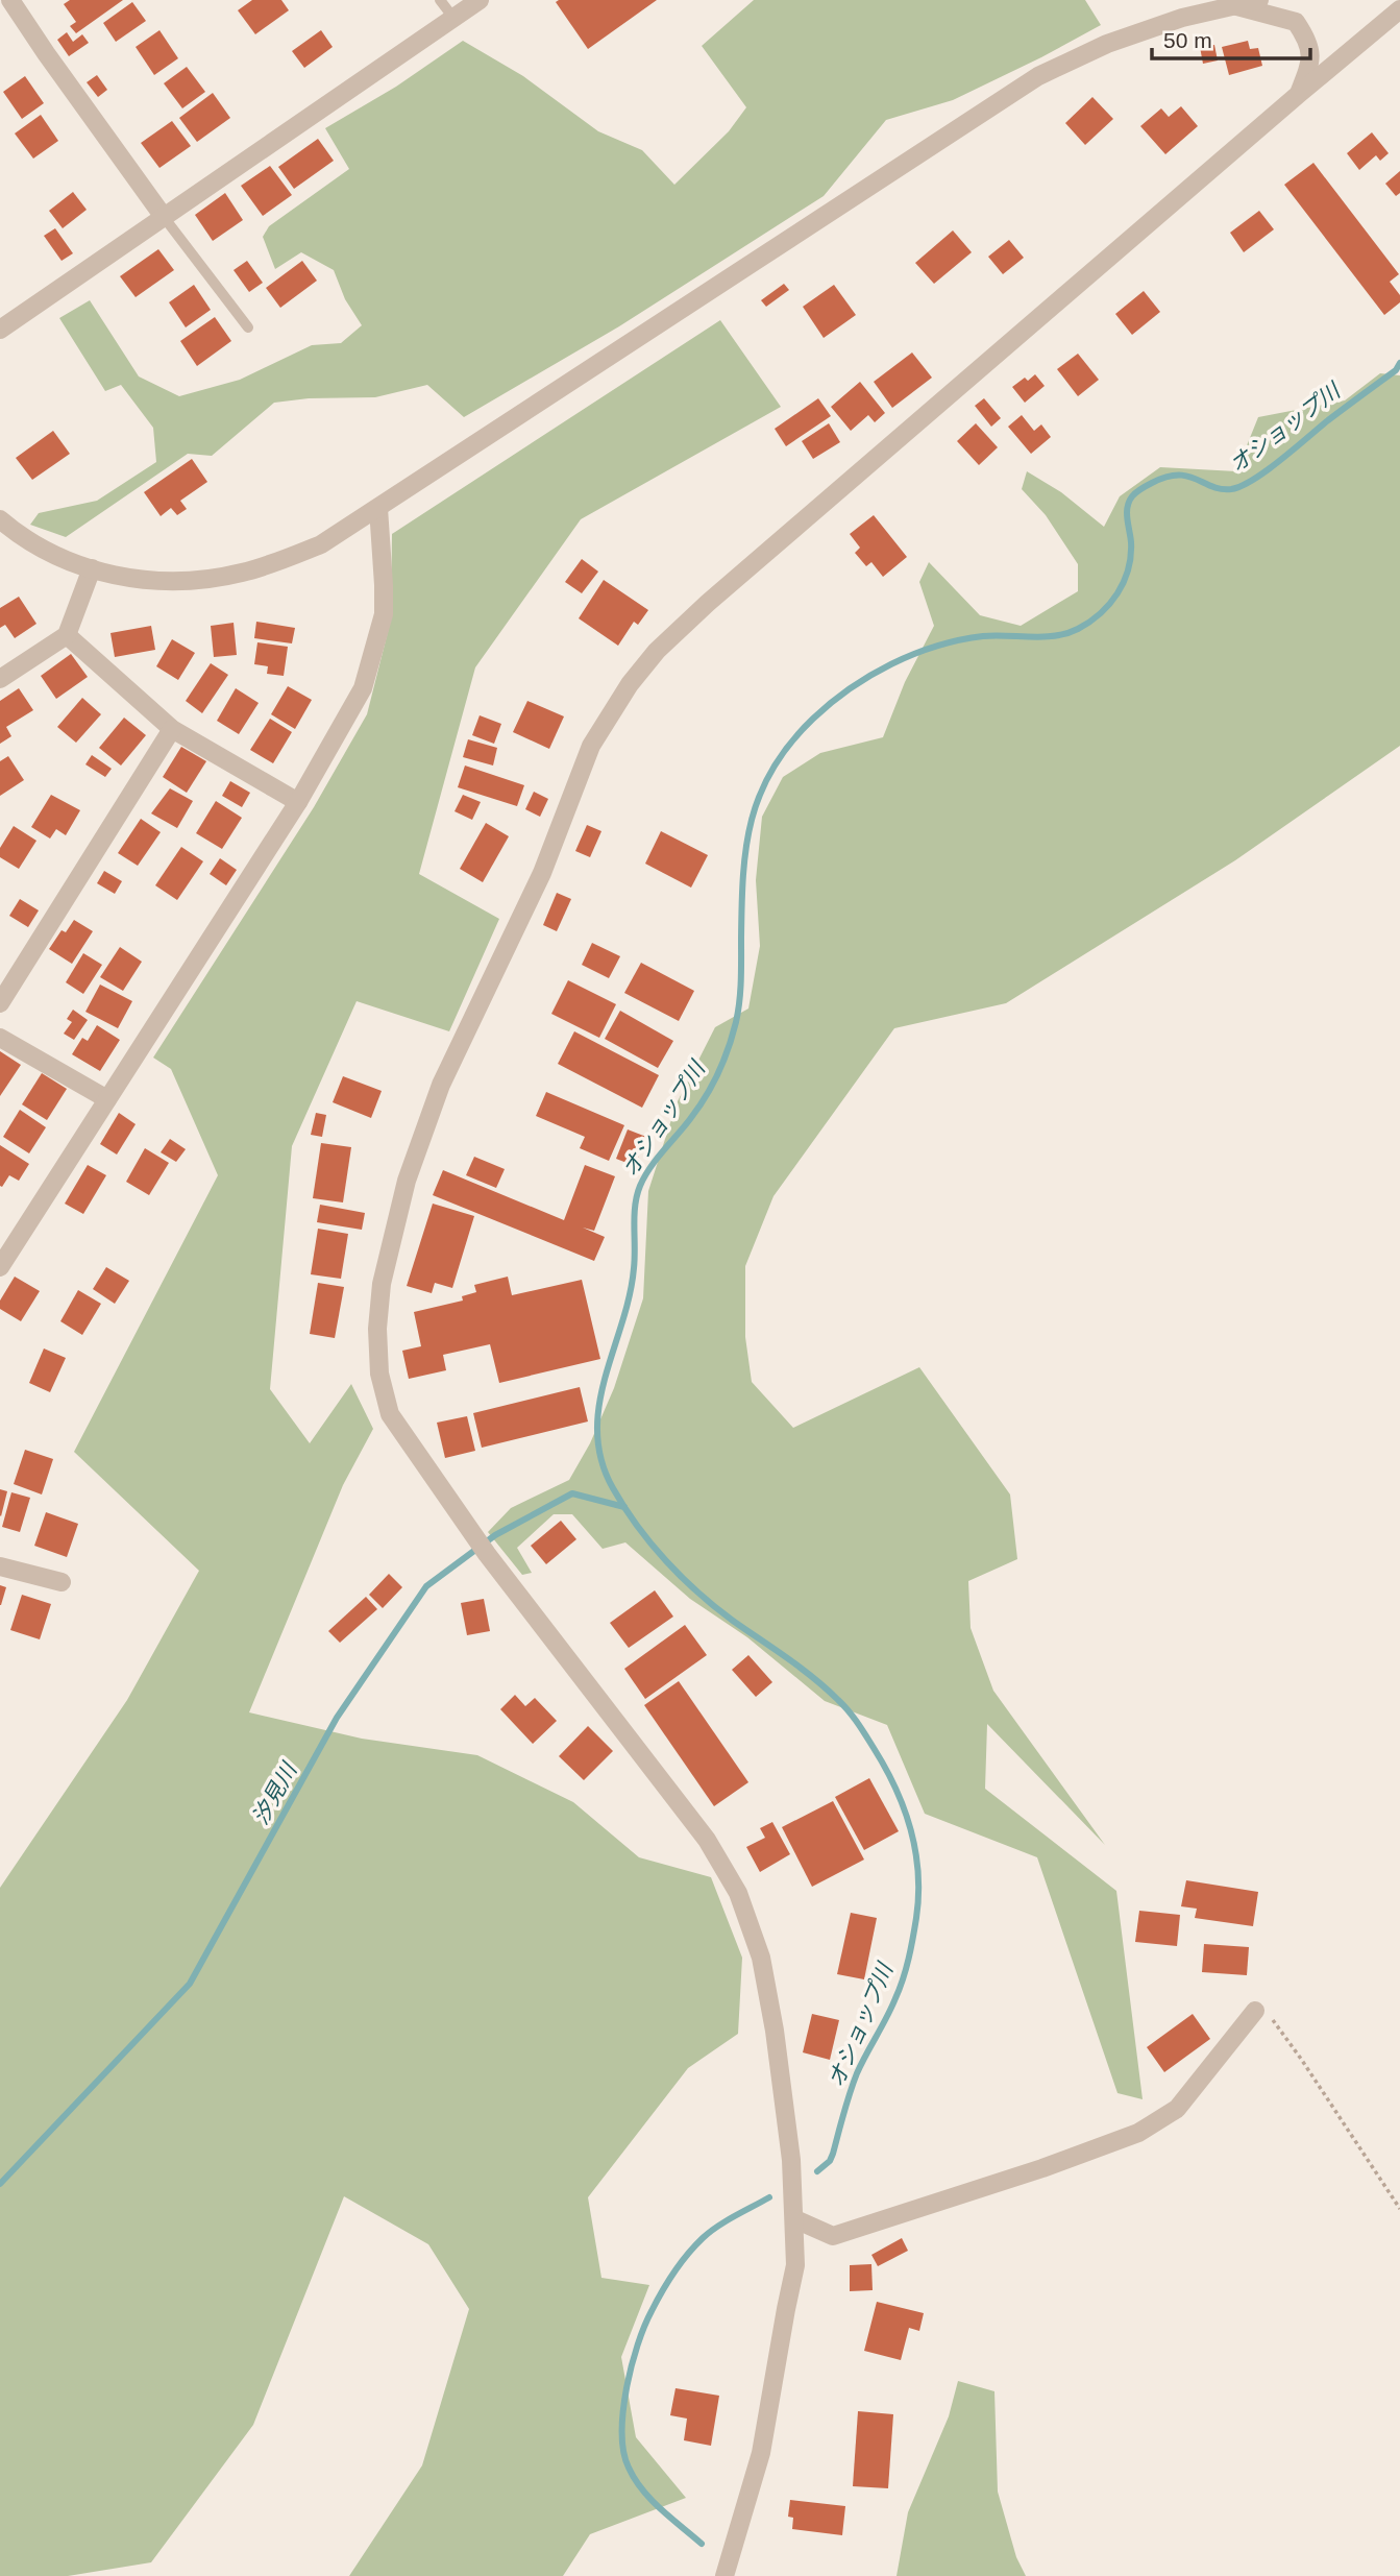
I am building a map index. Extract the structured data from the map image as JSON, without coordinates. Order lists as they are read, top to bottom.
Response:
{
  "water": ["オショップ川", "汐見川"],
  "scale_bar": "50 m"
}
